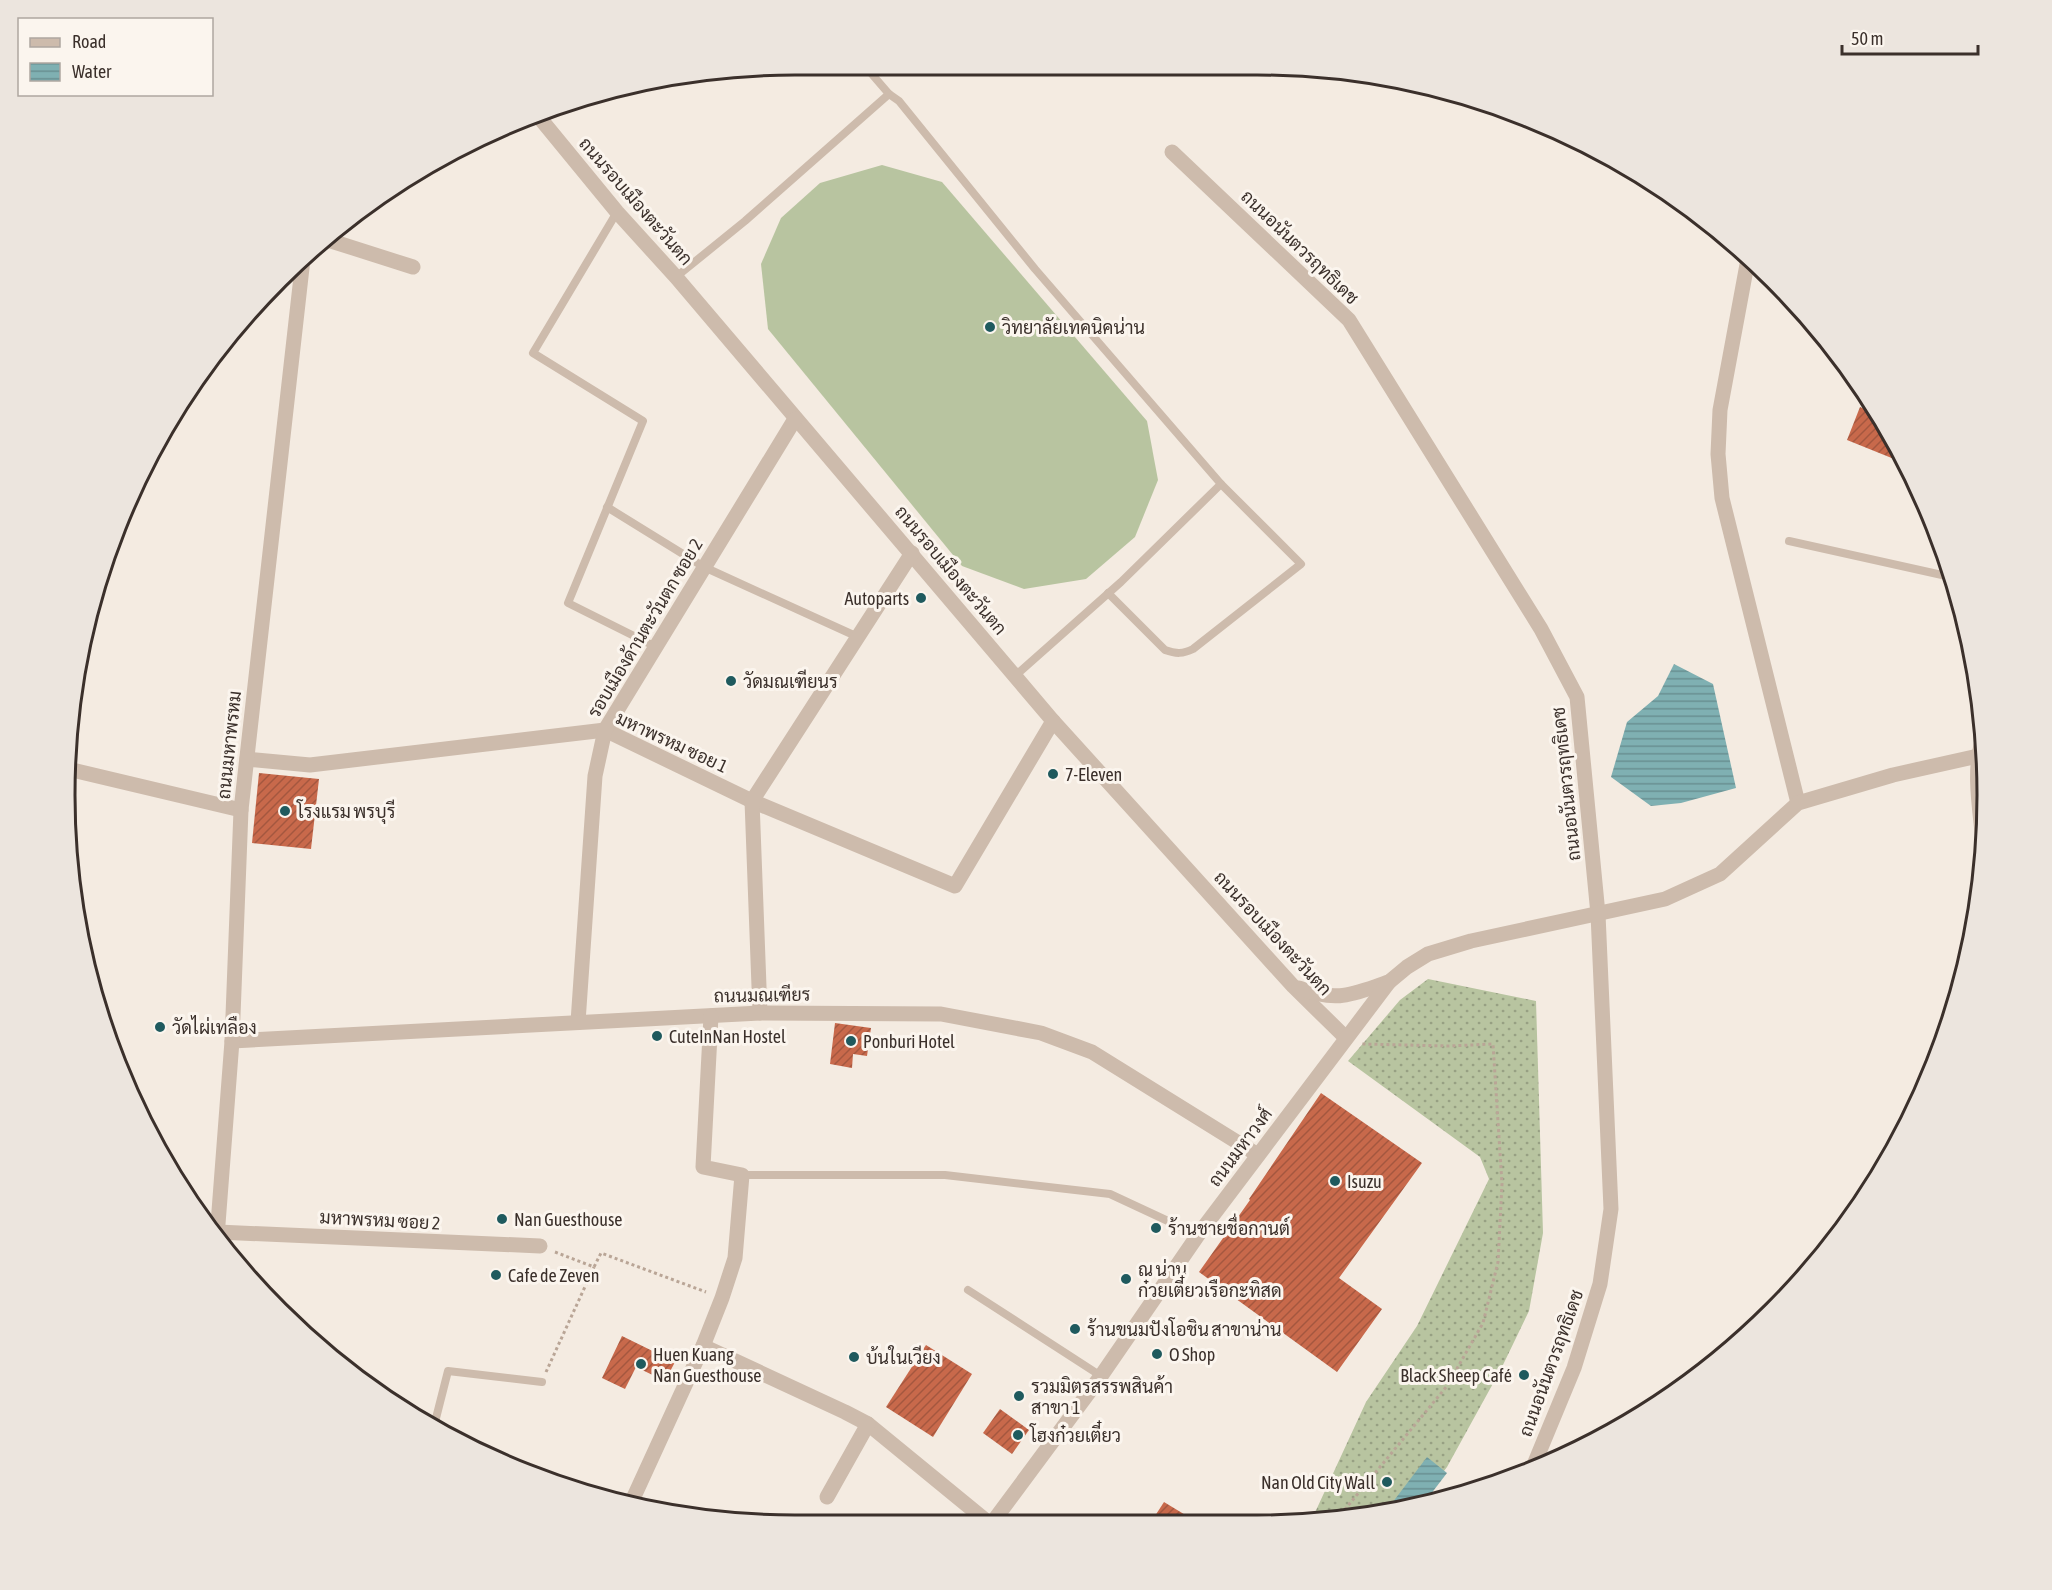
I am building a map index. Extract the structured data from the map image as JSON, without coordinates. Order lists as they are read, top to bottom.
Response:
{
  "streets": {
    "street": [
      "ถนนรอบเมืองตะวันตก",
      "ถนนอนันตวรฤทธิเดช",
      "รอบเมืองด้านตะวันตก ซอย 2",
      "มหาพรหม ซอย 1",
      "ถนนมหาพรหม",
      "ถนนมณเฑียร",
      "ถนนมหาวงศ์",
      "มหาพรหม ซอย 2"
    ]
  },
  "crossings": [
    ["ถนนรอบเมืองตะวันตก", "รอบเมืองด้านตะวันตก ซอย 2"],
    ["ถนนรอบเมืองตะวันตก", "มหาพรหม ซอย 1"],
    ["ถนนรอบเมืองตะวันตก", "ถนนมหาวงศ์"],
    ["ถนนอนันตวรฤทธิเดช", "ถนนมหาวงศ์"],
    ["รอบเมืองด้านตะวันตก ซอย 2", "มหาพรหม ซอย 1"],
    ["รอบเมืองด้านตะวันตก ซอย 2", "ถนนมณเฑียร"],
    ["มหาพรหม ซอย 1", "ถนนมหาพรหม"],
    ["ถนนมหาพรหม", "ถนนมณเฑียร"],
    ["ถนนมณเฑียร", "ถนนมหาวงศ์"]
  ],
  "places": [
    "วิทยาลัยเทคนิคน่าน",
    "Autoparts",
    "วัดมณเฑียนร",
    "7-Eleven",
    "โรงแรม พรบุรี",
    "วัดไผ่เทลือง",
    "CuteInNan Hostel",
    "Ponburi Hotel",
    "Isuzu",
    "Nan Guesthouse",
    "ร้านชายชื่อกานต์",
    "Cafe de Zeven",
    "ณ น่าน ก๋วยเตี๋ยวเรือกะทิสด",
    "ร้านขนมปังโอชิน สาขาน่าน",
    "O Shop",
    "บ้นในเวียง",
    "Huen Kuang Nan Guesthouse",
    "Black Sheep Café",
    "รวมมิตรสรรพสินค้า สาขา 1",
    "โฮงก๋วยเตี๋ยว",
    "Nan Old City Wall"
  ],
  "legend": ["Road", "Water"],
  "scale_bar": "50 m"
}
